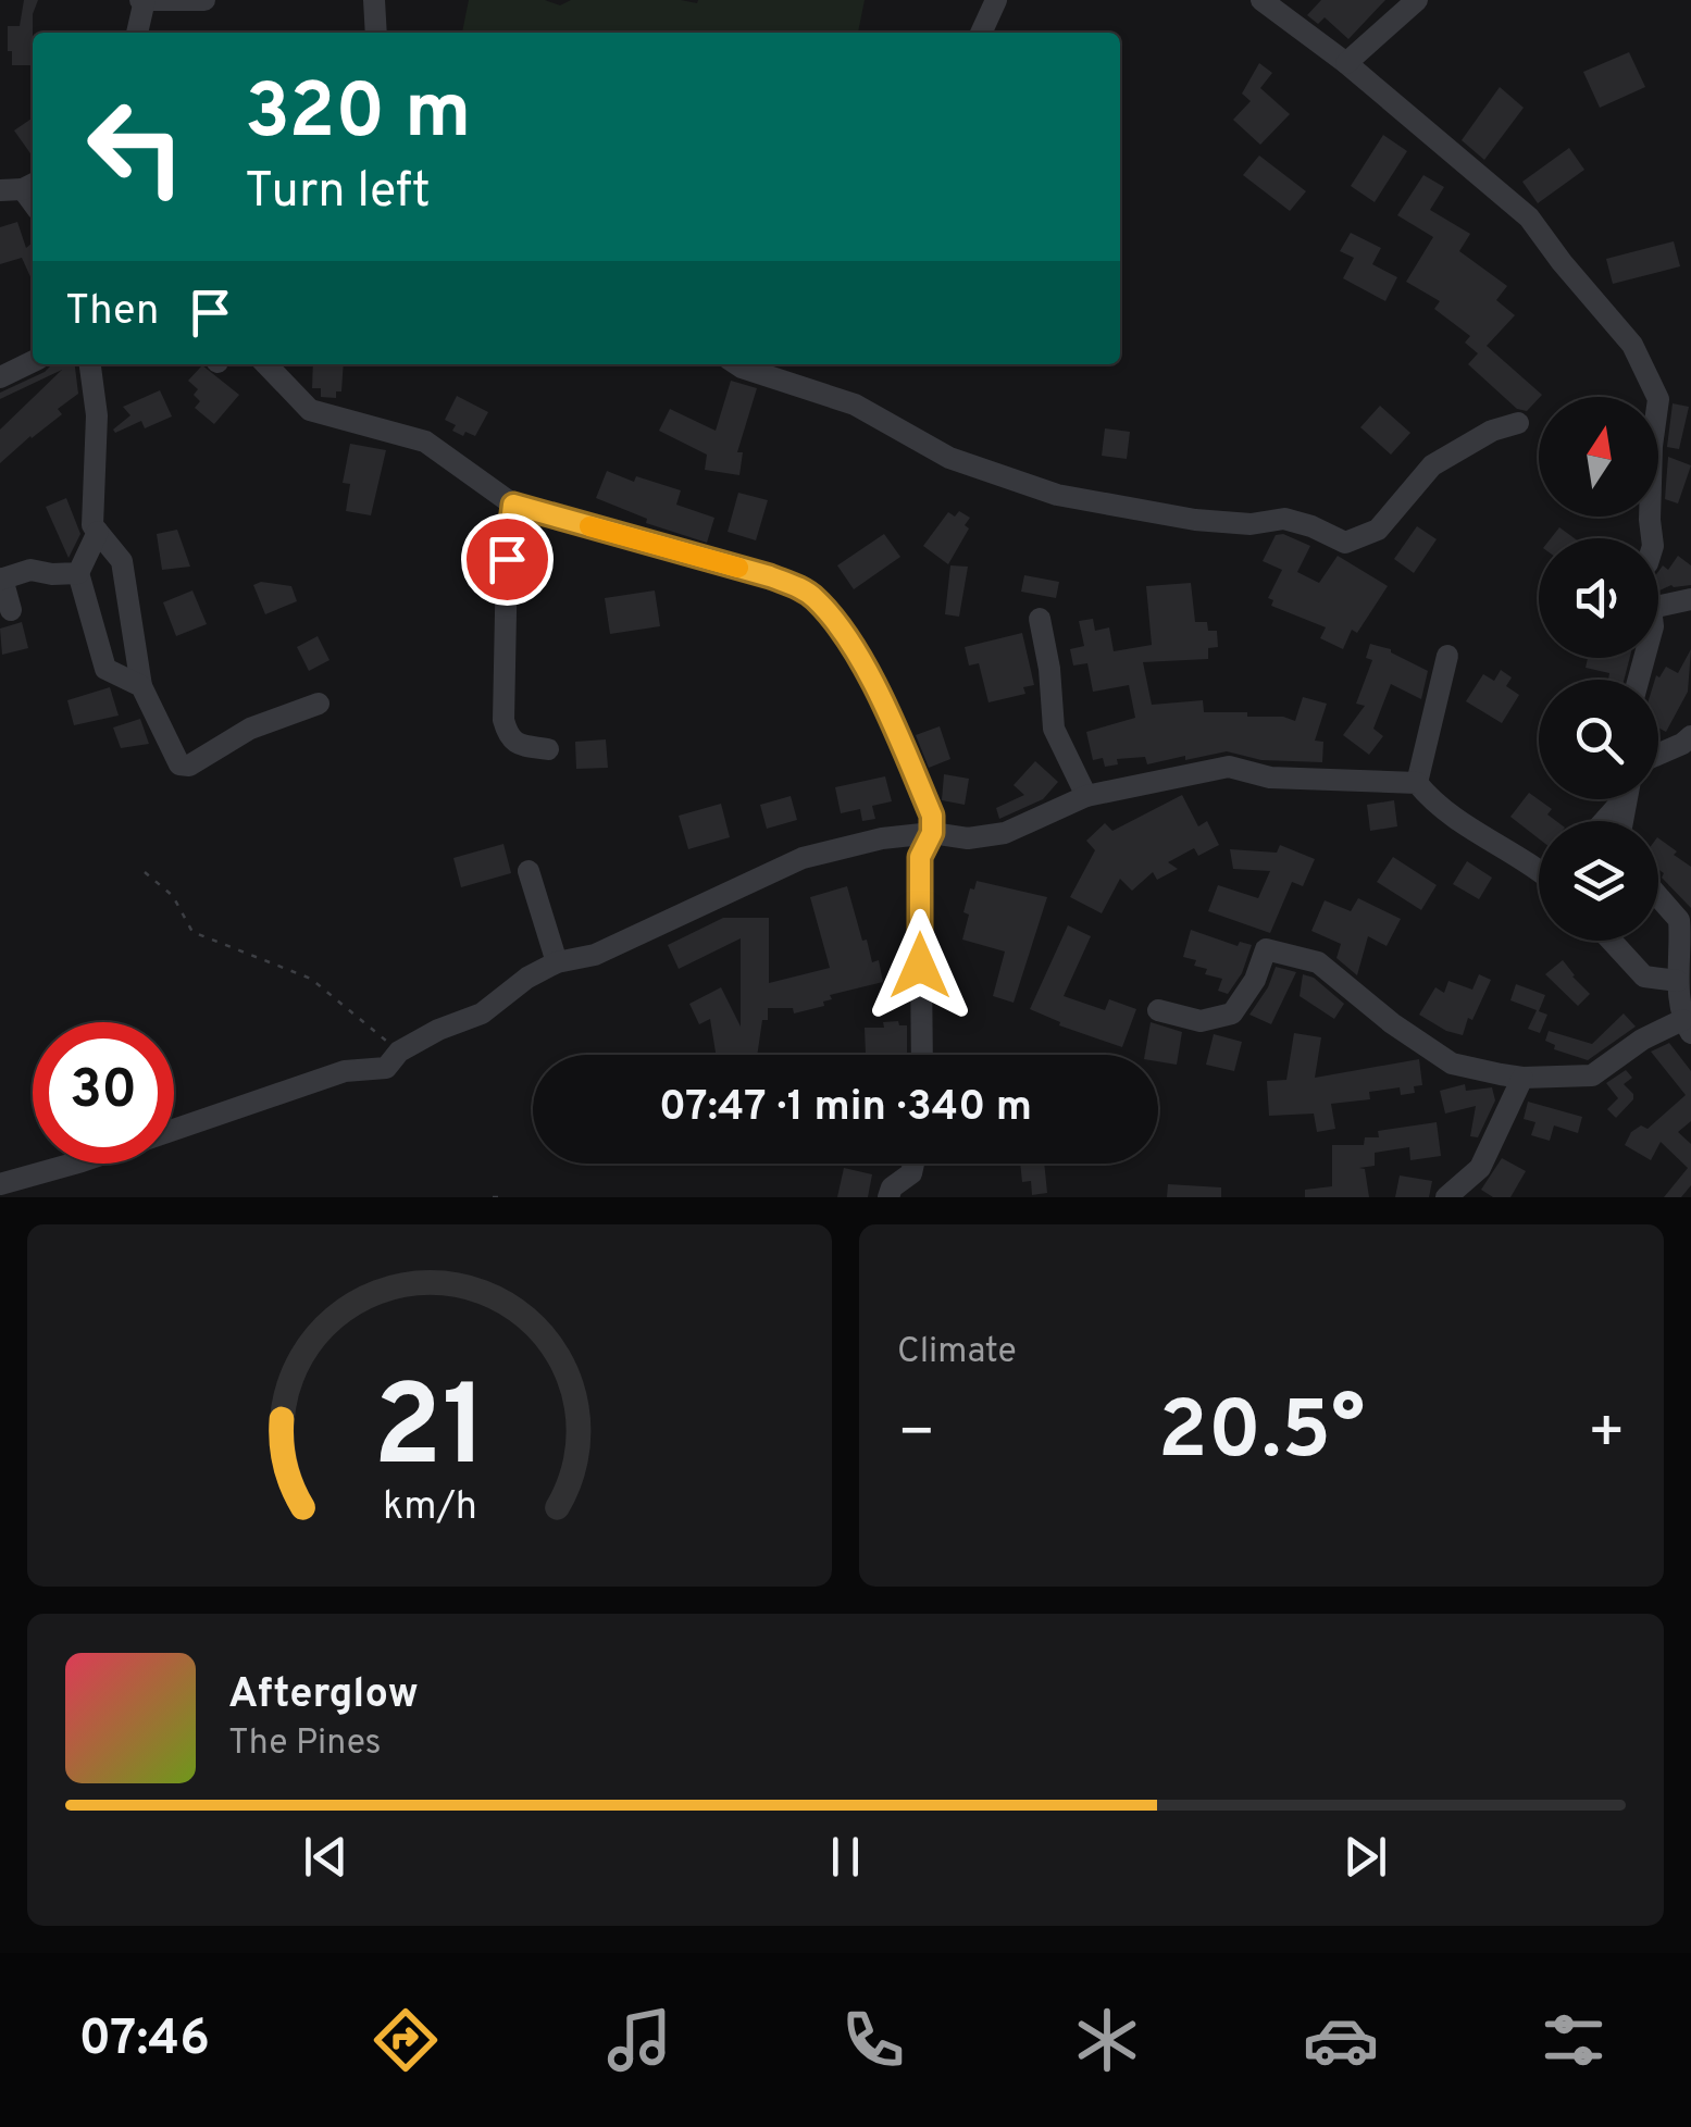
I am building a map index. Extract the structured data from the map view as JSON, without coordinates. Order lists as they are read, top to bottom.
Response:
{
  "north": "top",
  "page": {
    "turn": ["320 m", "Turn left"],
    "then": "Then",
    "limit": "30",
    "trip": "07:47 · 1 min · 340 m",
    "tile": "Climate",
    "heat": ["−", "20.5°", "+"],
    "song": ["Afterglow", "The Pines"],
    "tabs": "07:46",
    "gauge": ["21", "km/h"]
  }
}
